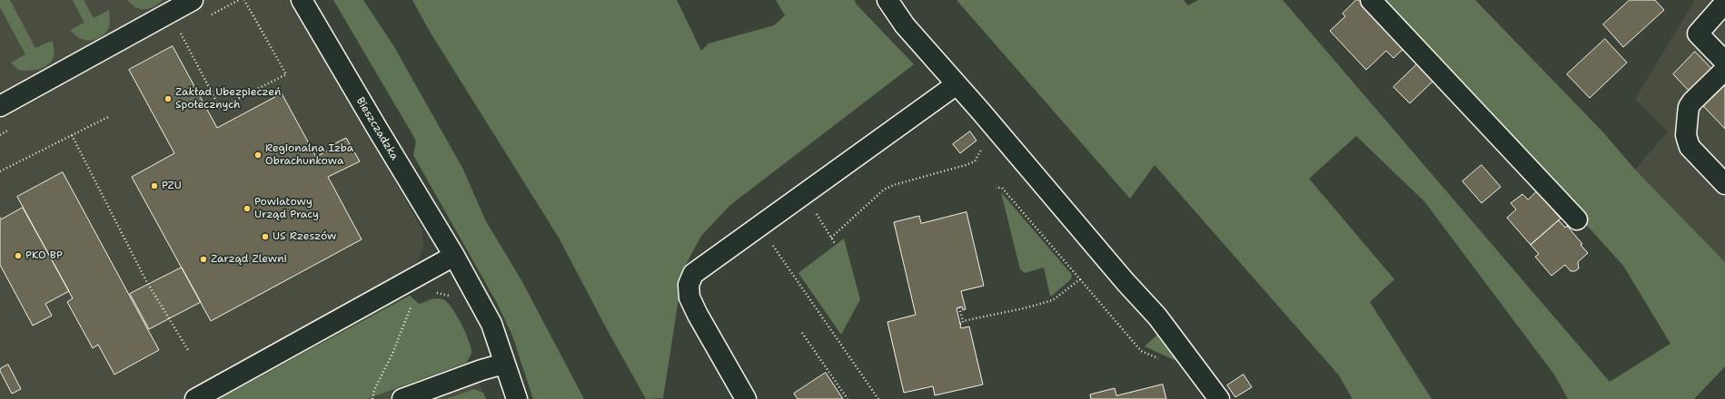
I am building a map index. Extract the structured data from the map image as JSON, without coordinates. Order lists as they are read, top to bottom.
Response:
{
  "streets": {
    "street": ["Bieszczadzka"]
  },
  "places": [
    "Zakład Ubezpieczeń Społecznych",
    "Regionalna Izba Obrachunkowa",
    "PZU",
    "Powiatowy Urząd Pracy",
    "US Rzeszów",
    "PKO BP",
    "Zarząd Zlewni"
  ]
}
